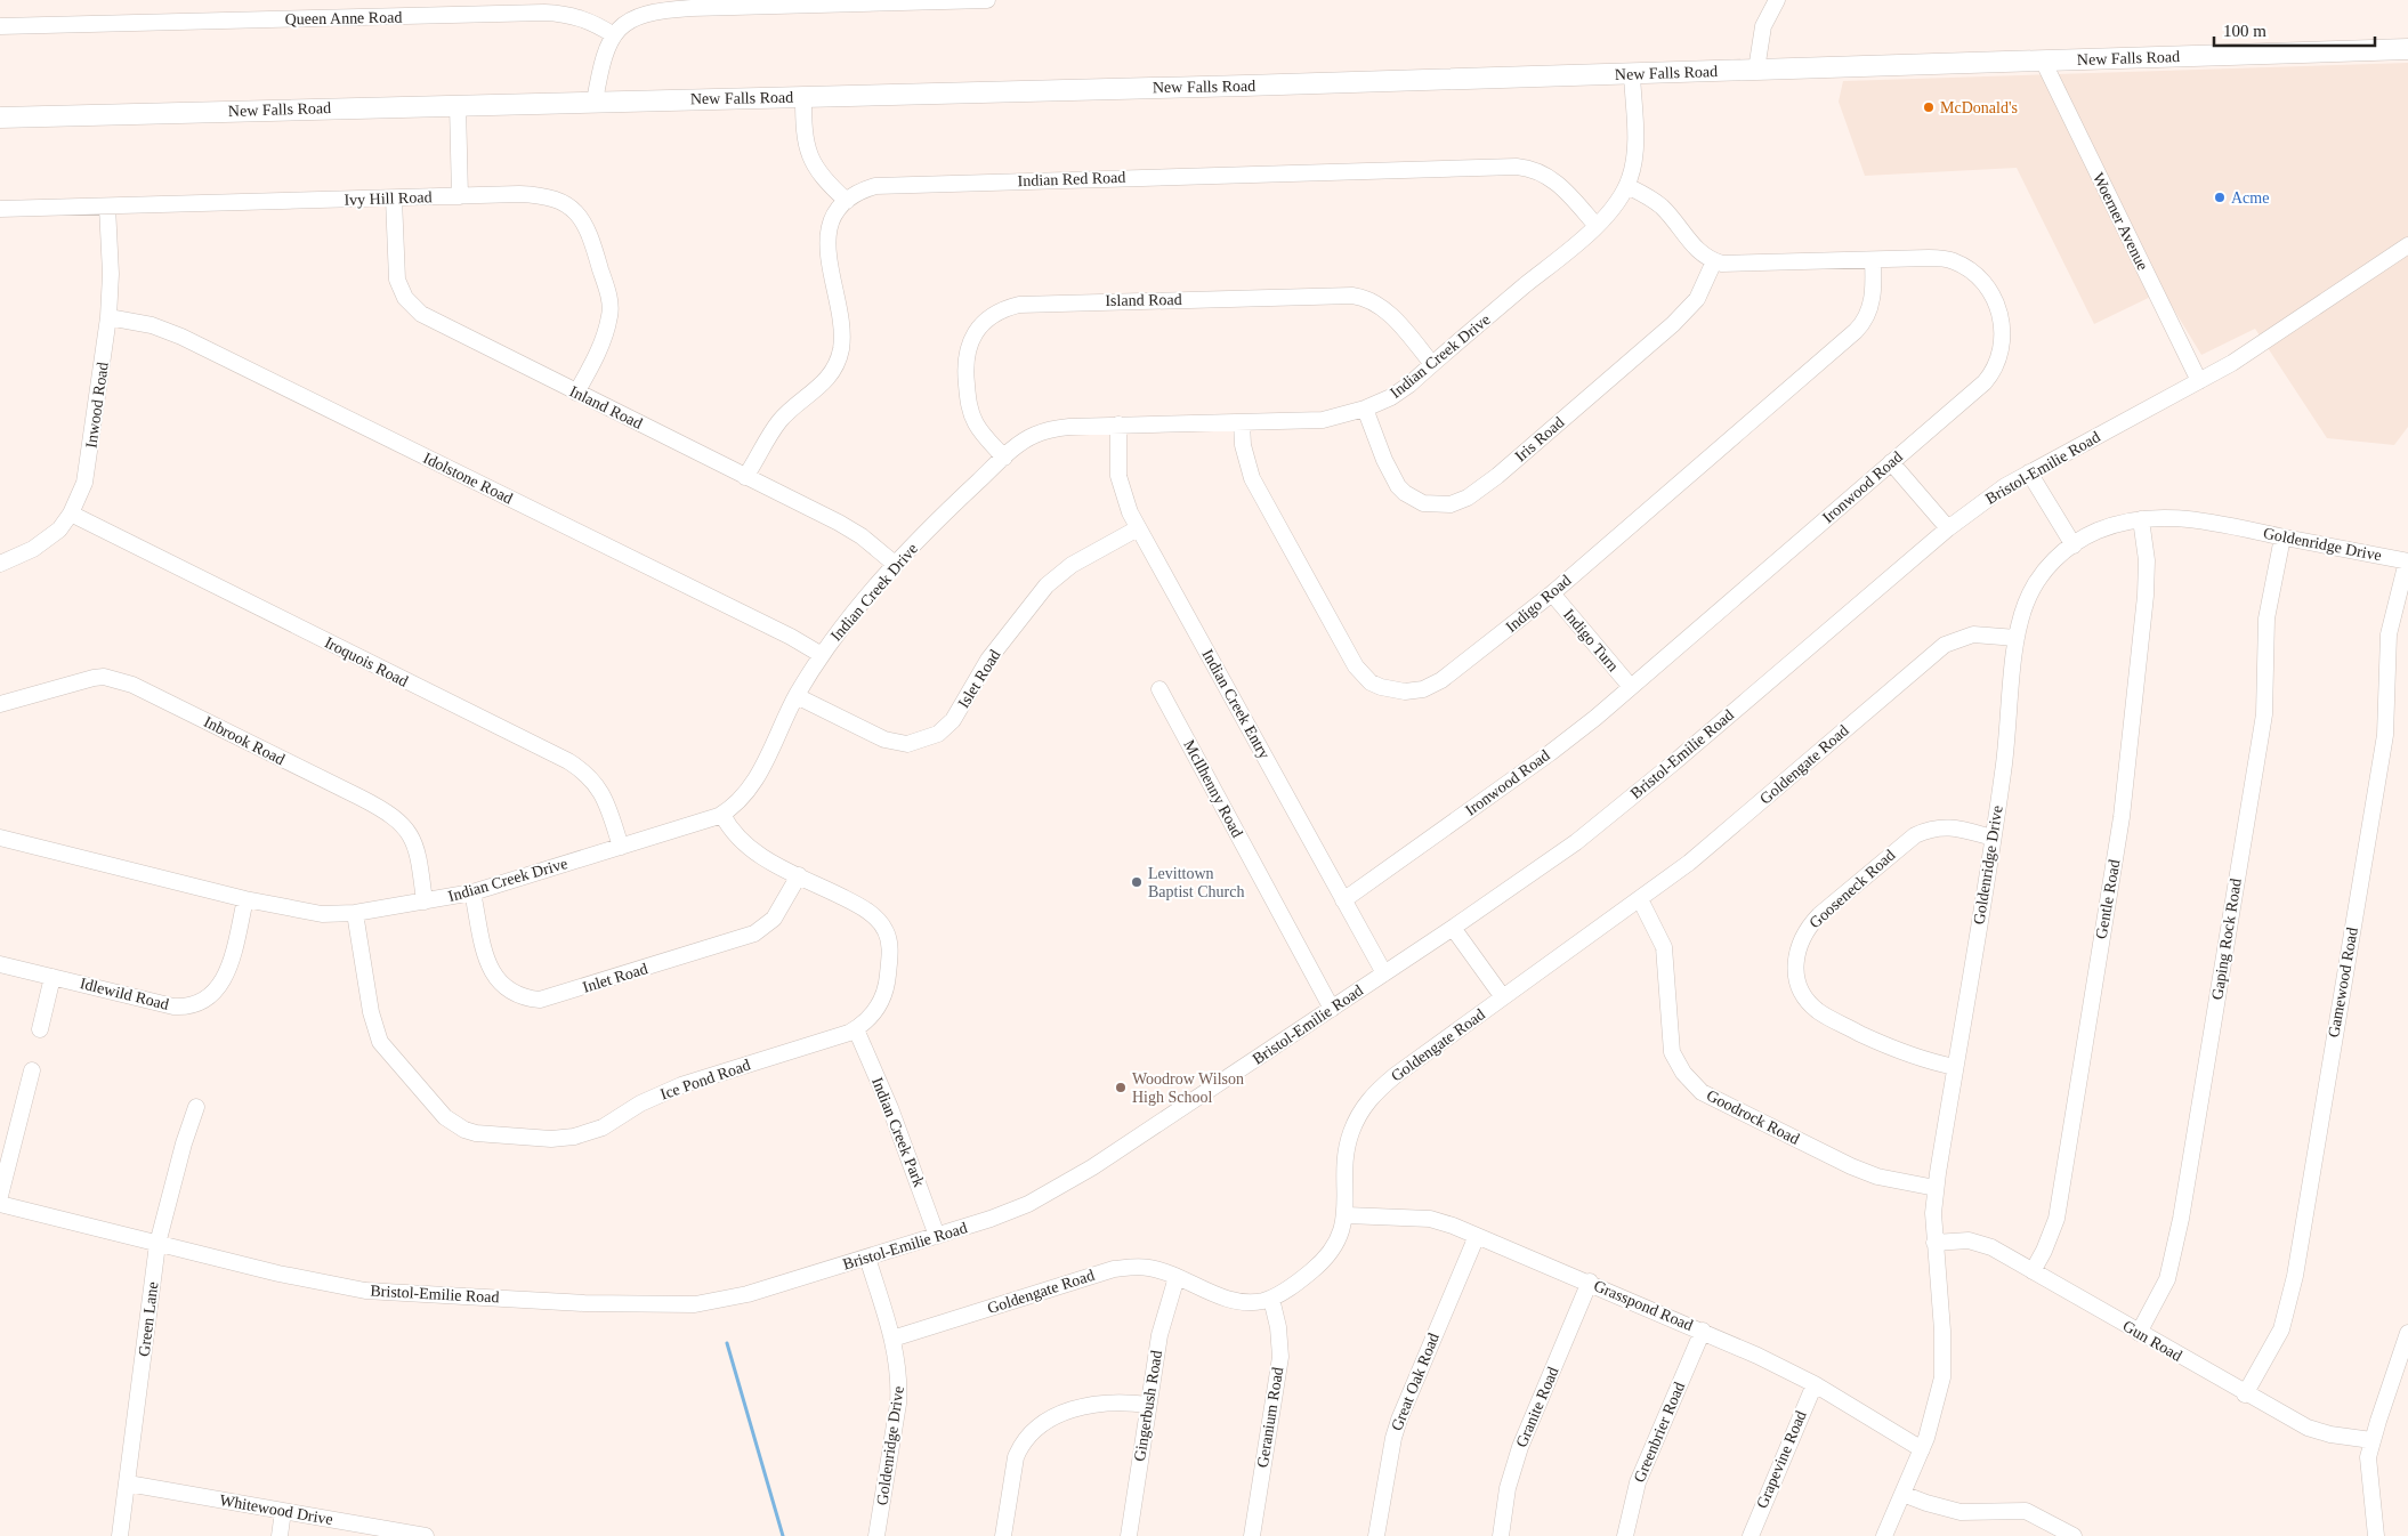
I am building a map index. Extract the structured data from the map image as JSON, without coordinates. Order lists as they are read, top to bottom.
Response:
{
  "streets": {
    "main road": ["New Falls Road"],
    "street": [
      "Queen Anne Road",
      "Indian Red Road",
      "Ivy Hill Road",
      "Woerner Avenue",
      "Island Road",
      "Indian Creek Drive",
      "Inwood Road",
      "Inland Road",
      "Iris Road",
      "Bristol-Emilie Road",
      "Idolstone Road",
      "Ironwood Road",
      "Goldenridge Drive",
      "Indigo Road",
      "Indigo Turn",
      "Iroquois Road",
      "Islet Road",
      "Indian Creek Entry",
      "Inbrook Road",
      "Goldengate Road",
      "McIlhenny Road",
      "Gooseneck Road",
      "Gentle Road",
      "Gaping Rock Road",
      "Inlet Road",
      "Gamewood Road",
      "Idlewild Road",
      "Ice Pond Road",
      "Goodrock Road",
      "Indian Creek Park",
      "Grasspond Road",
      "Green Lane",
      "Gun Road",
      "Great Oak Road",
      "Gingerbush Road",
      "Granite Road",
      "Geranium Road",
      "Greenbrier Road",
      "Grapevine Road",
      "Whitewood Drive"
    ]
  },
  "crossings": [
    ["New Falls Road", "Woerner Avenue"],
    ["New Falls Road", "Indian Creek Drive"],
    ["Indian Red Road", "Indian Creek Drive"],
    ["Ivy Hill Road", "Inwood Road"],
    ["Ivy Hill Road", "Inland Road"],
    ["Woerner Avenue", "Bristol-Emilie Road"],
    ["Island Road", "Indian Creek Drive"],
    ["Indian Creek Drive", "Inland Road"],
    ["Indian Creek Drive", "Iris Road"],
    ["Indian Creek Drive", "Idolstone Road"],
    ["Indian Creek Drive", "Indigo Road"],
    ["Indian Creek Drive", "Iroquois Road"],
    ["Indian Creek Drive", "Islet Road"],
    ["Indian Creek Drive", "Indian Creek Entry"],
    ["Indian Creek Drive", "Inbrook Road"],
    ["Indian Creek Drive", "Inlet Road"],
    ["Indian Creek Drive", "Idlewild Road"],
    ["Indian Creek Drive", "Ice Pond Road"],
    ["Inwood Road", "Idolstone Road"],
    ["Inwood Road", "Iroquois Road"],
    ["Iris Road", "Ironwood Road"],
    ["Bristol-Emilie Road", "Goldenridge Drive"],
    ["Bristol-Emilie Road", "Indian Creek Entry"],
    ["Bristol-Emilie Road", "McIlhenny Road"],
    ["Bristol-Emilie Road", "Indian Creek Park"],
    ["Bristol-Emilie Road", "Green Lane"],
    ["Ironwood Road", "Indigo Road"],
    ["Ironwood Road", "Indigo Turn"],
    ["Ironwood Road", "Indian Creek Entry"],
    ["Goldenridge Drive", "Goldengate Road"],
    ["Goldenridge Drive", "Gooseneck Road"],
    ["Goldenridge Drive", "Gentle Road"],
    ["Goldenridge Drive", "Gaping Rock Road"],
    ["Goldenridge Drive", "Gamewood Road"],
    ["Goldenridge Drive", "Goodrock Road"],
    ["Goldenridge Drive", "Grasspond Road"],
    ["Goldenridge Drive", "Gun Road"],
    ["Indigo Road", "Indigo Turn"],
    ["Islet Road", "Indian Creek Entry"],
    ["Goldengate Road", "Goodrock Road"],
    ["Goldengate Road", "Grasspond Road"],
    ["Goldengate Road", "Gingerbush Road"],
    ["Goldengate Road", "Geranium Road"],
    ["Gentle Road", "Gun Road"],
    ["Gaping Rock Road", "Gun Road"],
    ["Inlet Road", "Ice Pond Road"],
    ["Gamewood Road", "Gun Road"],
    ["Ice Pond Road", "Indian Creek Park"],
    ["Grasspond Road", "Great Oak Road"],
    ["Grasspond Road", "Granite Road"],
    ["Grasspond Road", "Greenbrier Road"],
    ["Grasspond Road", "Grapevine Road"],
    ["Green Lane", "Whitewood Drive"]
  ],
  "places": [
    "McDonald's",
    "Acme",
    "Levittown Baptist Church",
    "Woodrow Wilson High School"
  ],
  "scale_bar": "100 m"
}
